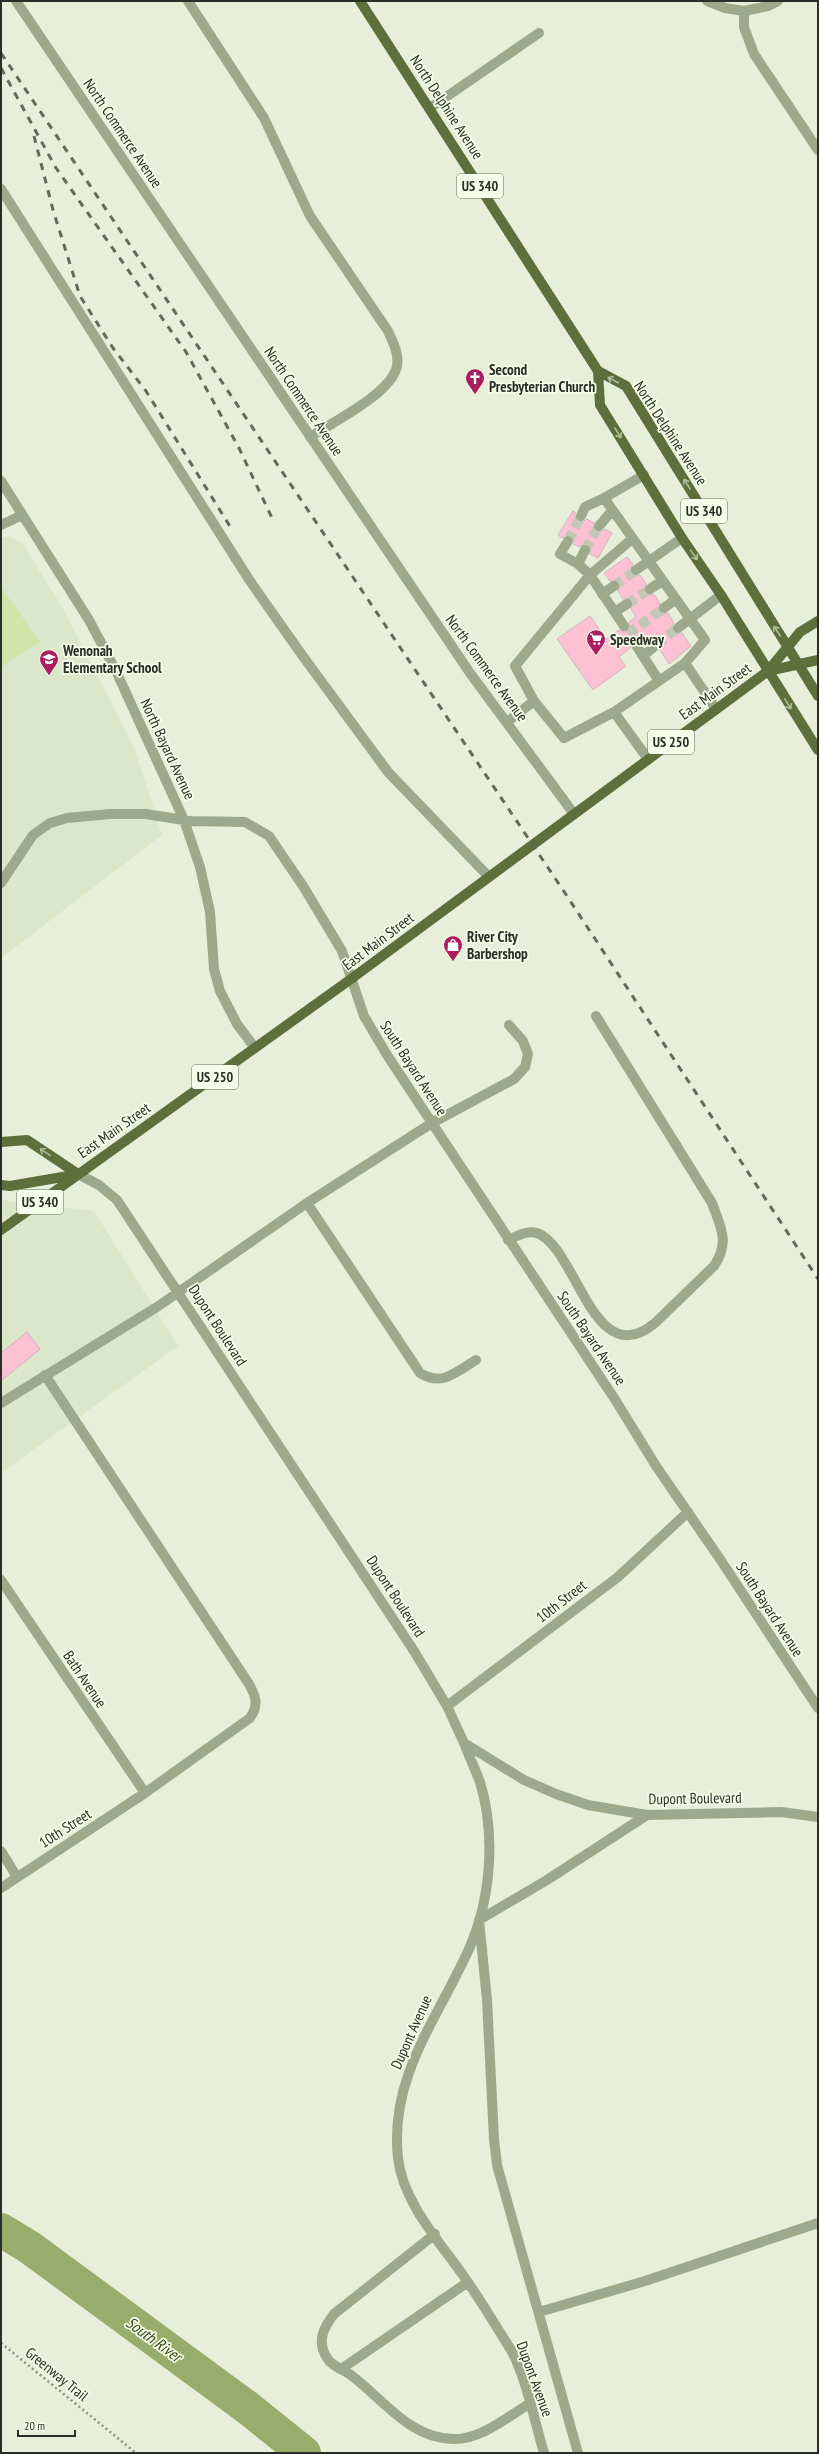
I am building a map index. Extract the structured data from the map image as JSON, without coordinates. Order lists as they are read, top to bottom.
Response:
{
  "streets": {
    "main road": [
      "North Delphine Avenue",
      "US 340",
      "East Main Street",
      "US 250"
    ],
    "street": [
      "North Commerce Avenue",
      "North Bayard Avenue",
      "South Bayard Avenue",
      "Dupont Boulevard",
      "10th Street",
      "Bath Avenue",
      "Dupont Avenue"
    ],
    "path": ["Greenway Trail"]
  },
  "crossings": [
    ["North Delphine Avenue", "East Main Street"],
    ["North Commerce Avenue", "East Main Street"],
    ["East Main Street", "US 250"],
    ["East Main Street", "North Bayard Avenue"],
    ["East Main Street", "South Bayard Avenue"],
    ["East Main Street", "Dupont Boulevard"],
    ["US 250", "Dupont Boulevard"],
    ["North Bayard Avenue", "South Bayard Avenue"],
    ["South Bayard Avenue", "10th Street"],
    ["Dupont Boulevard", "10th Street"],
    ["Dupont Boulevard", "Dupont Avenue"],
    ["10th Street", "Bath Avenue"]
  ],
  "water": ["South River"],
  "places": {
    "church": ["Second Presbyterian Church"],
    "supermarket": ["Speedway"],
    "school or university": ["Wenonah Elementary School"],
    "shop": ["River City Barbershop"]
  },
  "scale_bar": "20 m"
}
